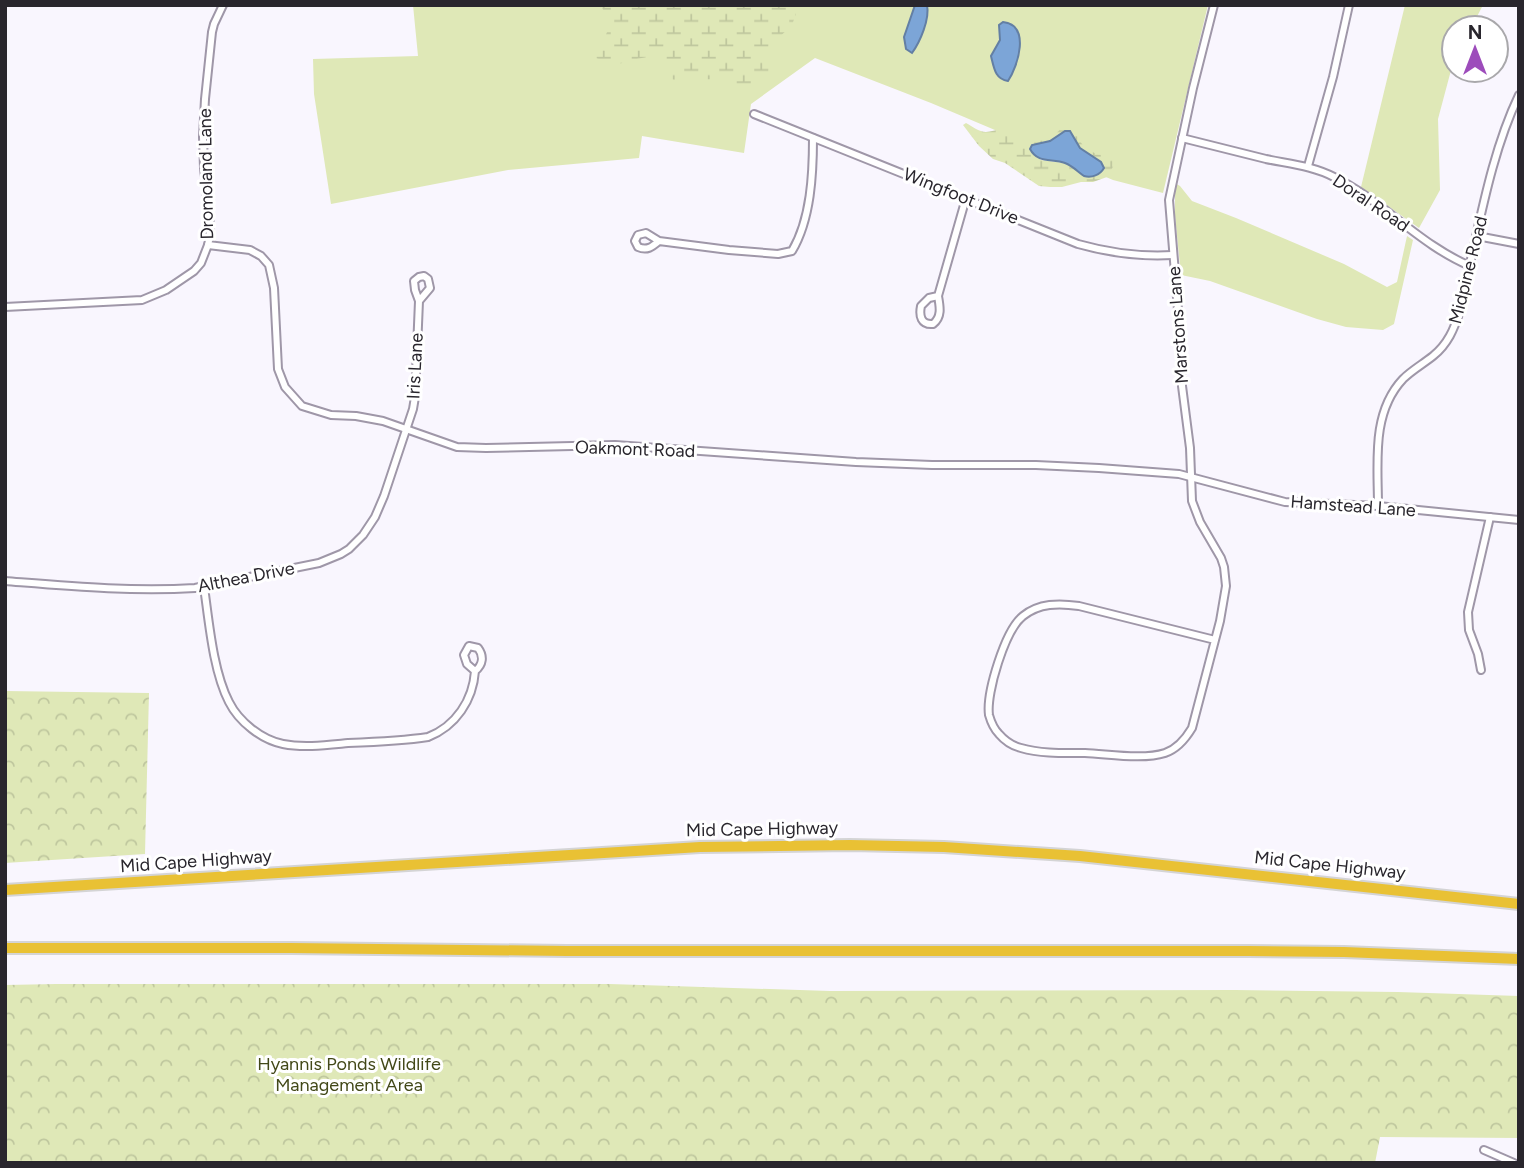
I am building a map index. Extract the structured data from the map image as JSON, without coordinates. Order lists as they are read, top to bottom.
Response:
{
  "streets": {
    "highway": ["Mid Cape Highway"],
    "street": [
      "Dromoland Lane",
      "Wingfoot Drive",
      "Doral Road",
      "Midpine Road",
      "Marstons Lane",
      "Iris Lane",
      "Oakmont Road",
      "Hamstead Lane",
      "Althea Drive"
    ]
  },
  "crossings": [
    ["Dromoland Lane", "Oakmont Road"],
    ["Wingfoot Drive", "Marstons Lane"],
    ["Doral Road", "Midpine Road"],
    ["Doral Road", "Marstons Lane"],
    ["Midpine Road", "Hamstead Lane"],
    ["Marstons Lane", "Oakmont Road"],
    ["Marstons Lane", "Hamstead Lane"],
    ["Iris Lane", "Oakmont Road"],
    ["Iris Lane", "Althea Drive"],
    ["Oakmont Road", "Hamstead Lane"],
    ["Oakmont Road", "Althea Drive"]
  ],
  "parks": ["Hyannis Ponds Wildlife Management Area"],
  "north": "top"
}
